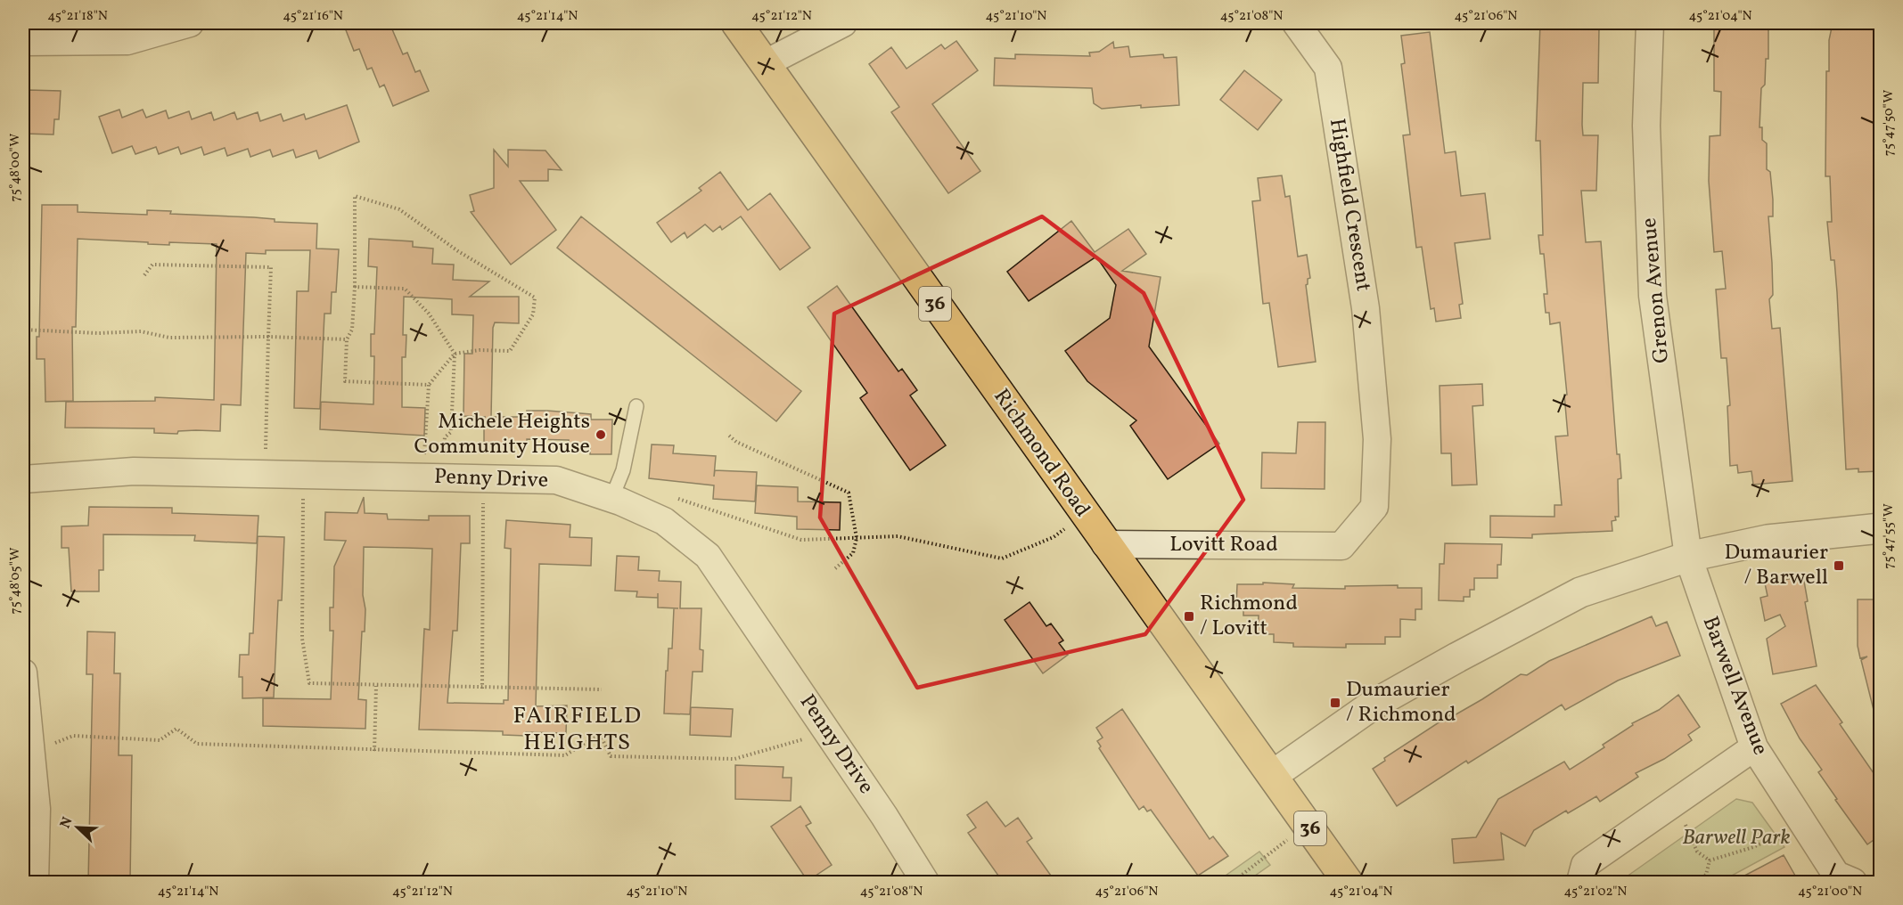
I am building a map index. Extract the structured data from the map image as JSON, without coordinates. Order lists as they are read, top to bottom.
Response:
{
  "streets": {
    "main road": ["36", "Richmond Road"],
    "street": [
      "Highfield Crescent",
      "Grenon Avenue",
      "Penny Drive",
      "Lovitt Road",
      "Barwell Avenue"
    ]
  },
  "crossings": [
    ["Highfield Crescent", "Lovitt Road"],
    ["Grenon Avenue", "Barwell Avenue"],
    ["Richmond Road", "Lovitt Road"]
  ],
  "districts": ["FAIRFIELD HEIGHTS"],
  "parks": ["Barwell Park"],
  "places": {
    "other": ["Michele Heights Community House"],
    "transit": ["Dumaurier / Barwell", "Richmond / Lovitt", "Dumaurier / Richmond"]
  },
  "north": "top left",
  "coordinates": [
    "45°21'18\"N",
    "45°21'16\"N",
    "45°21'14\"N",
    "45°21'12\"N",
    "45°21'10\"N",
    "45°21'08\"N",
    "45°21'06\"N",
    "45°21'04\"N",
    "75°47'50\"W",
    "75°48'00\"W",
    "75°47'55\"W",
    "75°48'05\"W",
    "45°21'02\"N",
    "45°21'00\"N"
  ]
}
